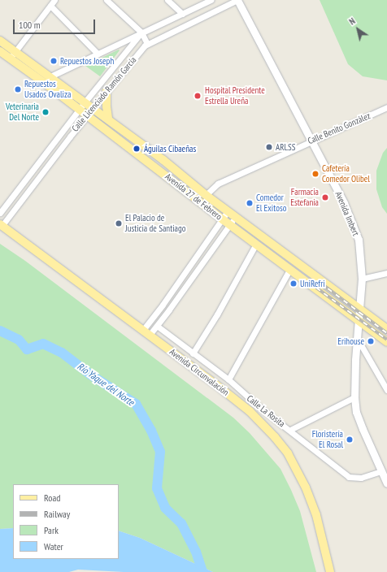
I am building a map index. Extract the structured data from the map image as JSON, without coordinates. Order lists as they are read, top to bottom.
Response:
{
  "streets": {
    "main road": ["Avenida 27 de Febrero", "Avenida Imbert", "Avenida Circunvalación"],
    "street": ["Calle Licenciado Ramón García", "Calle Benito González", "Calle La Rosita"]
  },
  "crossings": [
    ["Calle Licenciado Ramón García", "Avenida 27 de Febrero"],
    ["Calle Licenciado Ramón García", "Avenida Imbert"],
    ["Calle Licenciado Ramón García", "Avenida Circunvalación"],
    ["Calle Benito González", "Avenida 27 de Febrero"],
    ["Calle Benito González", "Avenida Imbert"],
    ["Avenida 27 de Febrero", "Avenida Imbert"],
    ["Avenida Imbert", "Calle La Rosita"]
  ],
  "water": ["Río Yaque del Norte"],
  "places": [
    "Repuestos Joseph",
    "Repuestos Usados Ovaliza",
    "Hospital Presidente Estrella Ureña",
    "Veterinaria Del Norte",
    "ARLSS",
    "Águilas Cibaeñas",
    "Cafetería Comedor Olibel",
    "Farmacia Estefania",
    "Comedor El Exitoso",
    "El Palacio de Justicia de Santiago",
    "UniRefri",
    "Erihouse",
    "Floristería El Rosal"
  ],
  "legend": [
    "Road",
    "Railway",
    "Park",
    "Water"
  ],
  "scale_bar": "100 m",
  "north": "top left"
}
